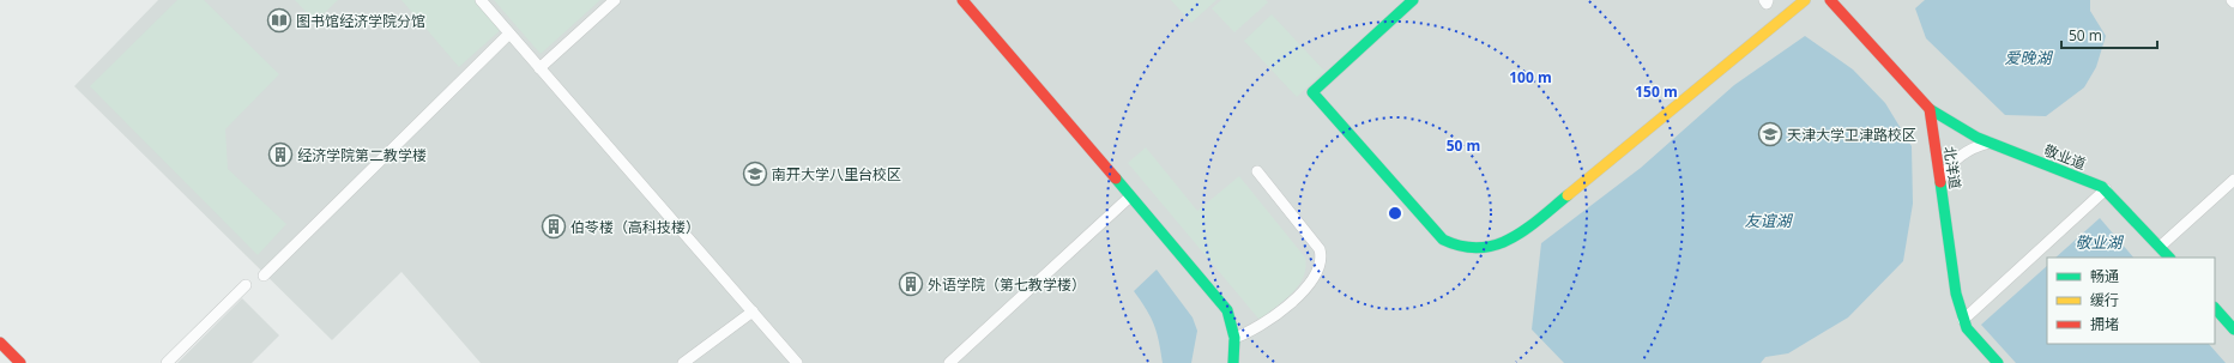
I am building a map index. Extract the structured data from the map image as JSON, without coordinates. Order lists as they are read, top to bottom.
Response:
{
  "streets": {
    "street": ["敬业道", "北洋道"]
  },
  "crossings": [
    ["敬业道", "北洋道"]
  ],
  "water": ["爱晚湖", "友谊湖", "敬业湖"],
  "places": {
    "library": ["图书馆经济学院分馆"],
    "school or university": ["天津大学卫津路校区", "南开大学八里台校区"],
    "building": ["经济学院第二教学楼", "伯苓楼（高科技楼）", "外语学院（第七教学楼）"]
  },
  "legend": ["畅通", "缓行", "拥堵"],
  "scale_bar": "50 m",
  "rings": ["100 m", "150 m", "50 m"]
}
